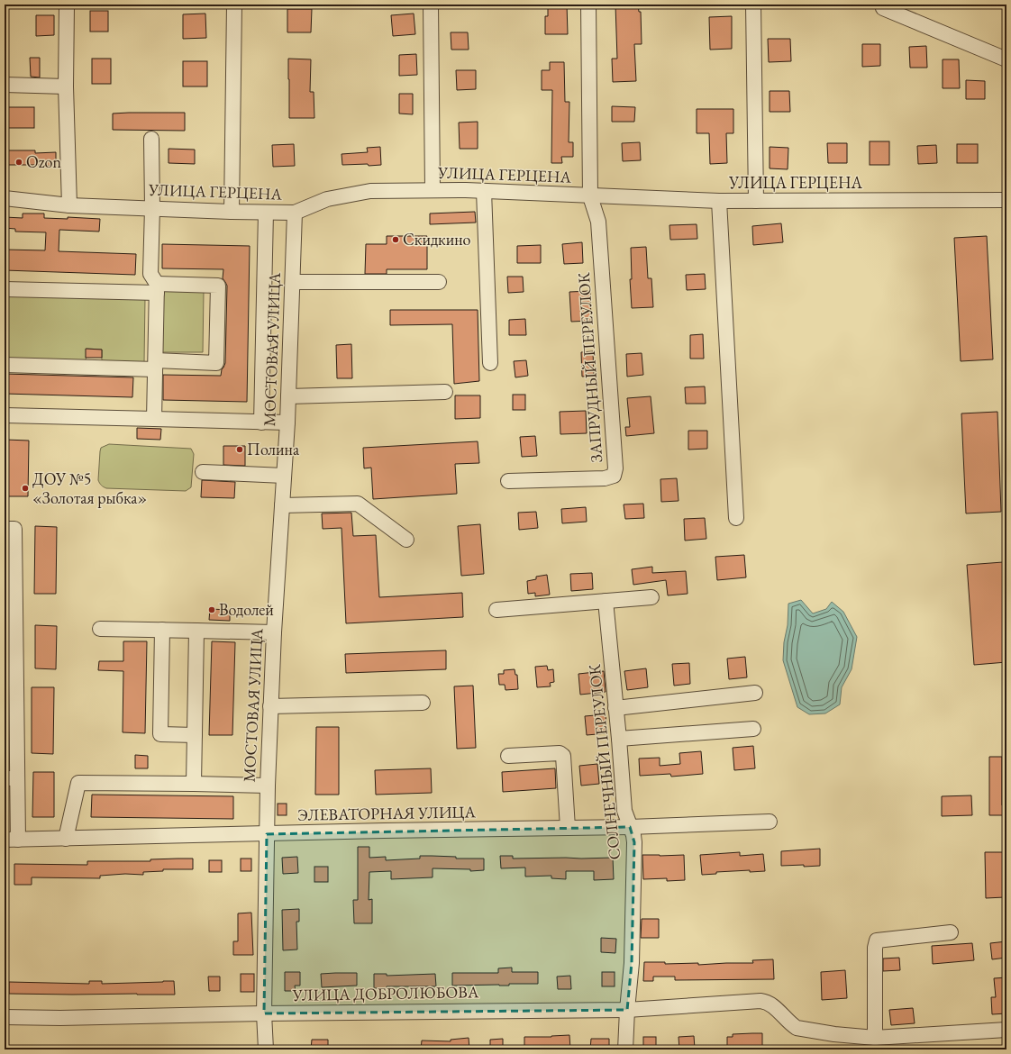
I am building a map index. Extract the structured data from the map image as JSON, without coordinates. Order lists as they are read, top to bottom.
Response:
{
  "streets": {
    "street": [
      "УЛИЦА ГЕРЦЕНА",
      "МОСТОВАЯ УЛИЦА",
      "ЗАПРУДНЫЙ ПЕРЕУЛОК",
      "СОЛНЕЧНЫЙ ПЕРЕУЛОК",
      "ЭЛЕВАТОРНАЯ УЛИЦА",
      "УЛИЦА ДОБРОЛЮБОВА"
    ]
  },
  "crossings": [
    ["УЛИЦА ГЕРЦЕНА", "МОСТОВАЯ УЛИЦА"],
    ["УЛИЦА ГЕРЦЕНА", "ЗАПРУДНЫЙ ПЕРЕУЛОК"],
    ["МОСТОВАЯ УЛИЦА", "ЭЛЕВАТОРНАЯ УЛИЦА"],
    ["МОСТОВАЯ УЛИЦА", "УЛИЦА ДОБРОЛЮБОВА"],
    ["СОЛНЕЧНЫЙ ПЕРЕУЛОК", "ЭЛЕВАТОРНАЯ УЛИЦА"],
    ["СОЛНЕЧНЫЙ ПЕРЕУЛОК", "УЛИЦА ДОБРОЛЮБОВА"]
  ],
  "places": [
    "Ozon",
    "Скидкино",
    "Полина",
    "ДОУ №5 «Золотая рыбка»",
    "Водолей"
  ]
}
